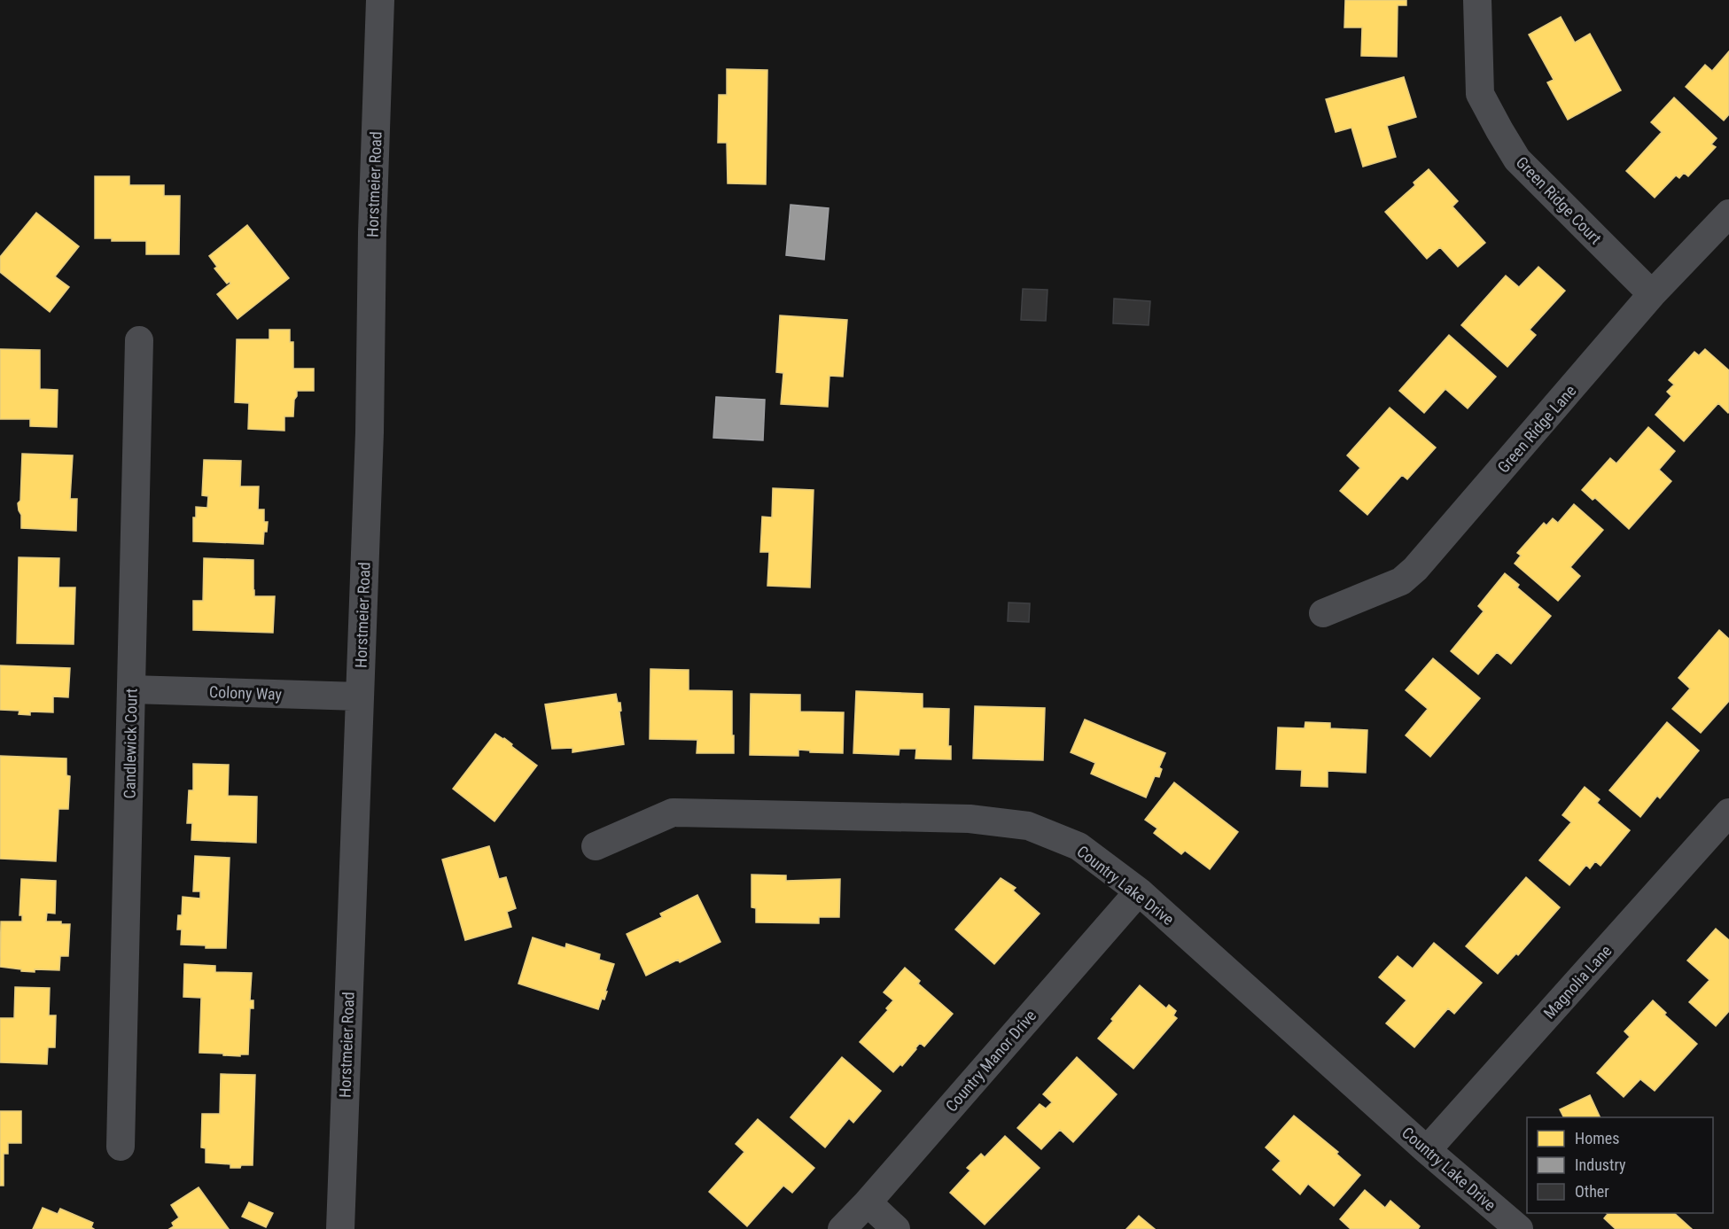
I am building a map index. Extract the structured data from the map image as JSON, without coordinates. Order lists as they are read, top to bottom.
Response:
{
  "streets": {
    "street": [
      "Horstmeier Road",
      "Green Ridge Court",
      "Green Ridge Lane",
      "Colony Way",
      "Candlewick Court",
      "Country Lake Drive",
      "Magnolia Lane",
      "Country Manor Drive"
    ]
  },
  "crossings": [
    ["Horstmeier Road", "Colony Way"],
    ["Green Ridge Court", "Green Ridge Lane"],
    ["Colony Way", "Candlewick Court"],
    ["Country Lake Drive", "Magnolia Lane"],
    ["Country Lake Drive", "Country Manor Drive"]
  ],
  "legend": ["Homes", "Industry", "Other"]
}
